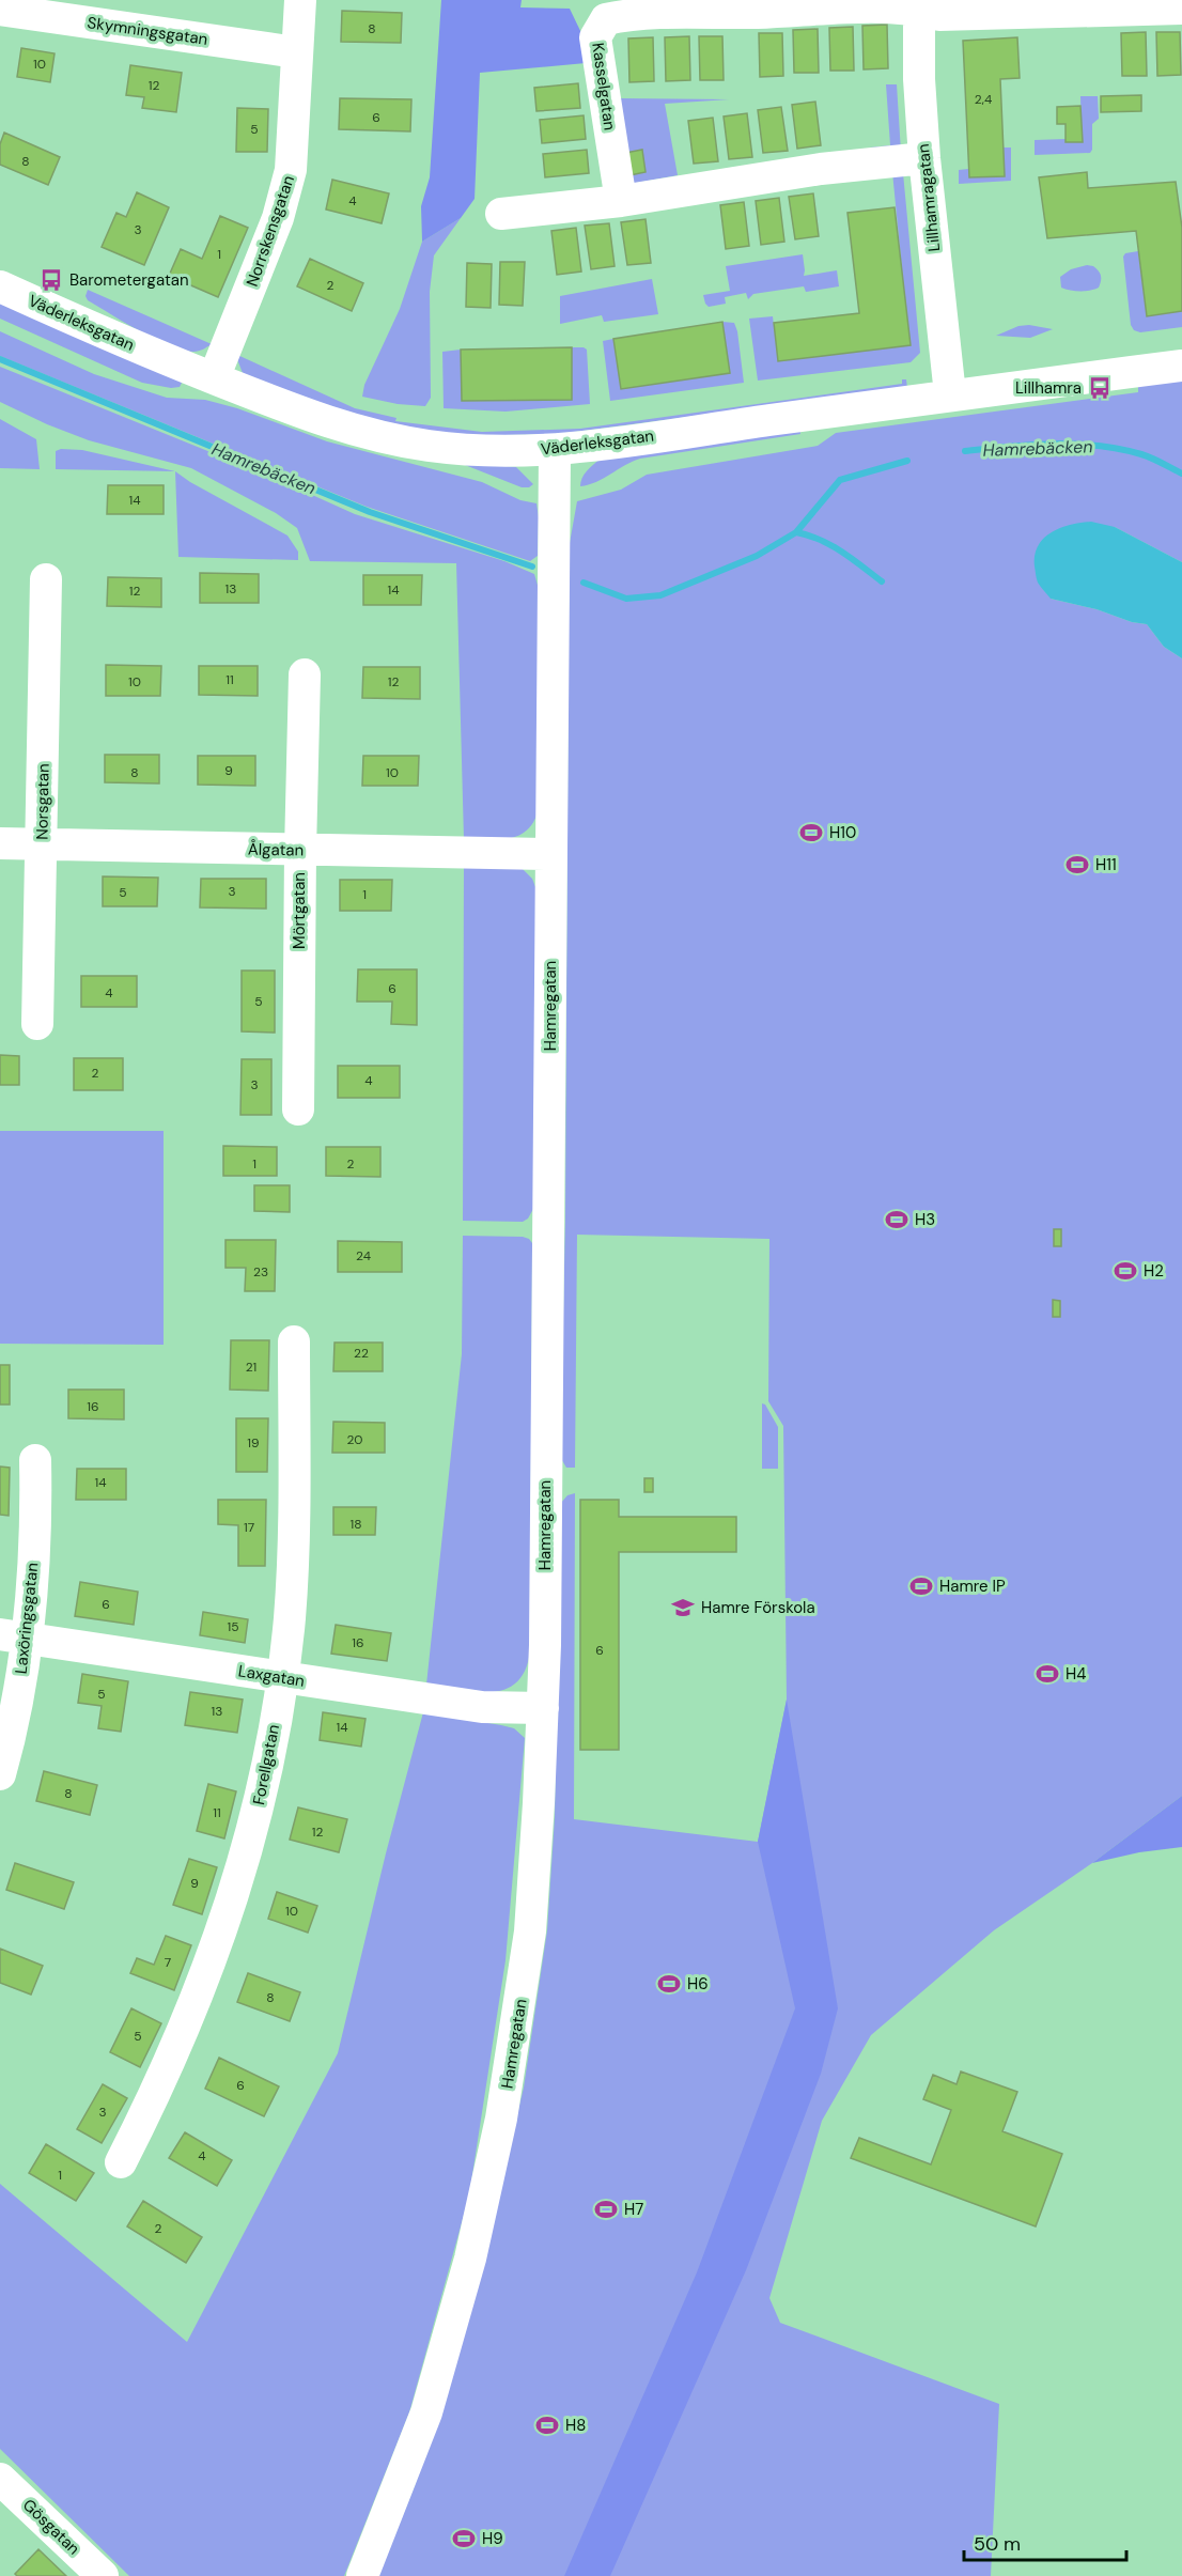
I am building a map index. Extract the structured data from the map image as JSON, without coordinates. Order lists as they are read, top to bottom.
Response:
{
  "streets": {
    "street": [
      "Skymningsgatan",
      "Kasselgatan",
      "Lillhamragatan",
      "Norrskensgatan",
      "Väderleksgatan",
      "Norsgatan",
      "Ålgatan",
      "Mörtgatan",
      "Hamregatan",
      "Laxöringsgatan",
      "Laxgatan",
      "Forellgatan",
      "Gösgatan"
    ]
  },
  "crossings": [
    ["Skymningsgatan", "Norrskensgatan"],
    ["Kasselgatan", "Lillhamragatan"],
    ["Lillhamragatan", "Väderleksgatan"],
    ["Norrskensgatan", "Väderleksgatan"],
    ["Väderleksgatan", "Hamregatan"],
    ["Norsgatan", "Ålgatan"],
    ["Ålgatan", "Mörtgatan"],
    ["Ålgatan", "Hamregatan"],
    ["Hamregatan", "Laxgatan"],
    ["Laxöringsgatan", "Laxgatan"],
    ["Laxgatan", "Forellgatan"]
  ],
  "water": ["Hamrebäcken"],
  "places": {
    "bus stop": ["Barometergatan", "Lillhamra"],
    "sports": [
      "H10",
      "H11",
      "H3",
      "H2",
      "Hamre IP",
      "H4",
      "H6",
      "H7",
      "H8",
      "H9"
    ],
    "school or university": ["Hamre Förskola"]
  },
  "house_numbers": [
    "8",
    "10",
    "12",
    "2,4",
    "6",
    "5",
    "8",
    "4",
    "3",
    "1",
    "2",
    "14",
    "13",
    "14",
    "12",
    "11",
    "10",
    "12",
    "9",
    "8",
    "10",
    "3",
    "5",
    "1",
    "6",
    "4",
    "5",
    "2",
    "4",
    "3",
    "1",
    "2",
    "24",
    "23",
    "22",
    "21",
    "16",
    "20",
    "19",
    "14",
    "18",
    "17",
    "6",
    "15",
    "16",
    "6",
    "5",
    "13",
    "14",
    "8",
    "11",
    "12",
    "9",
    "10",
    "7",
    "8",
    "5",
    "6",
    "3",
    "4",
    "1",
    "2"
  ],
  "scale_bar": "50 m"
}
